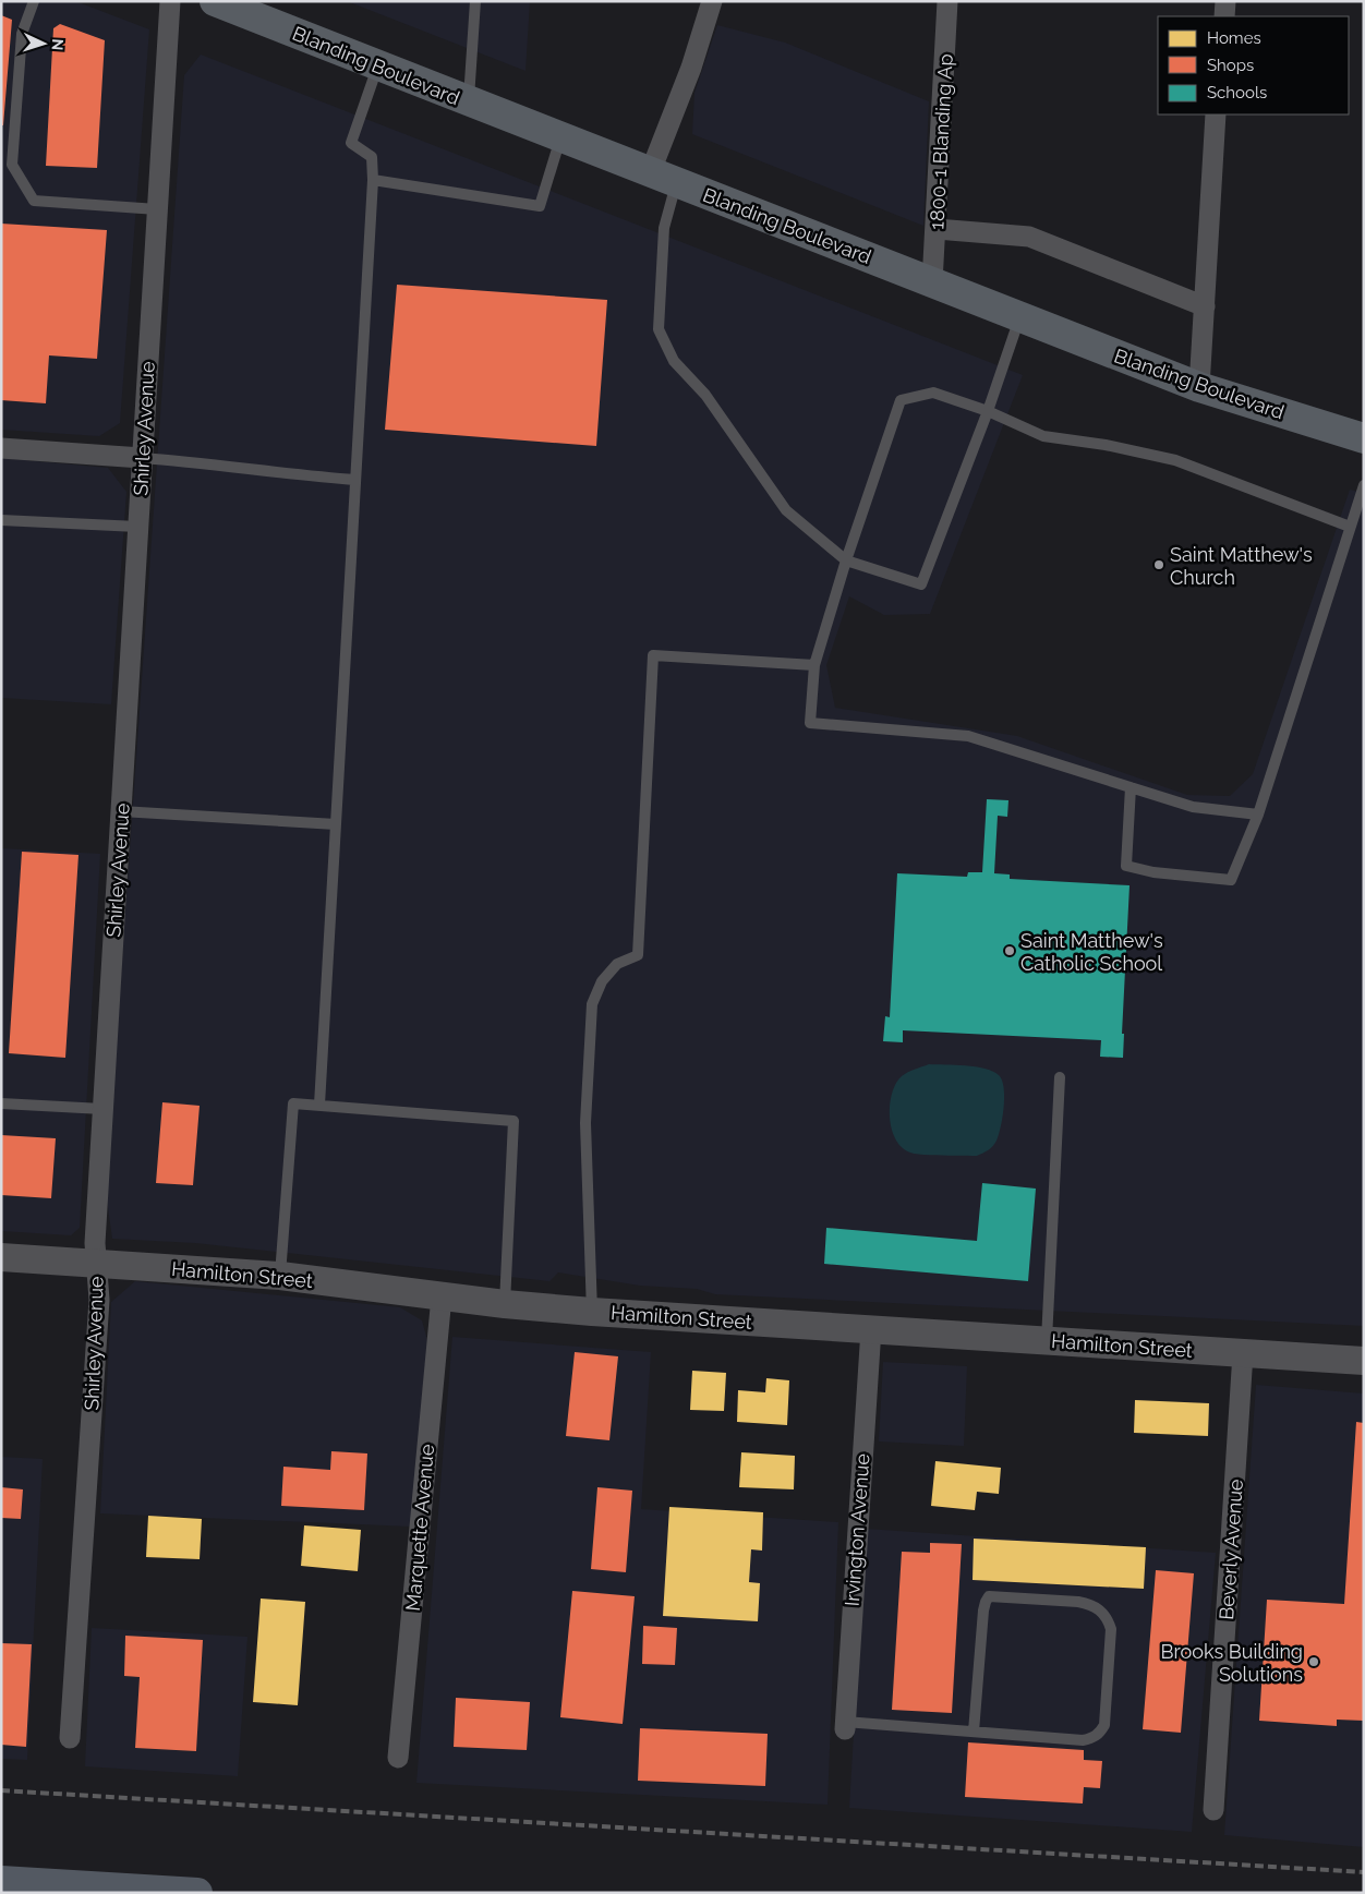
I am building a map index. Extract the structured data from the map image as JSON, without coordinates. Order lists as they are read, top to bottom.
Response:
{
  "streets": {
    "main road": ["Blanding Boulevard"],
    "street": [
      "1800-1 Blanding Ap",
      "Shirley Avenue",
      "Hamilton Street",
      "Marquette Avenue",
      "Irvington Avenue",
      "Beverly Avenue"
    ]
  },
  "crossings": [
    ["Blanding Boulevard", "1800-1 Blanding Ap"],
    ["Shirley Avenue", "Hamilton Street"],
    ["Hamilton Street", "Marquette Avenue"],
    ["Hamilton Street", "Irvington Avenue"],
    ["Hamilton Street", "Beverly Avenue"]
  ],
  "places": ["Saint Matthew's Church", "Saint Matthew's Catholic School", "Brooks Building Solutions"],
  "legend": ["Homes", "Shops", "Schools"],
  "north": "right"
}
